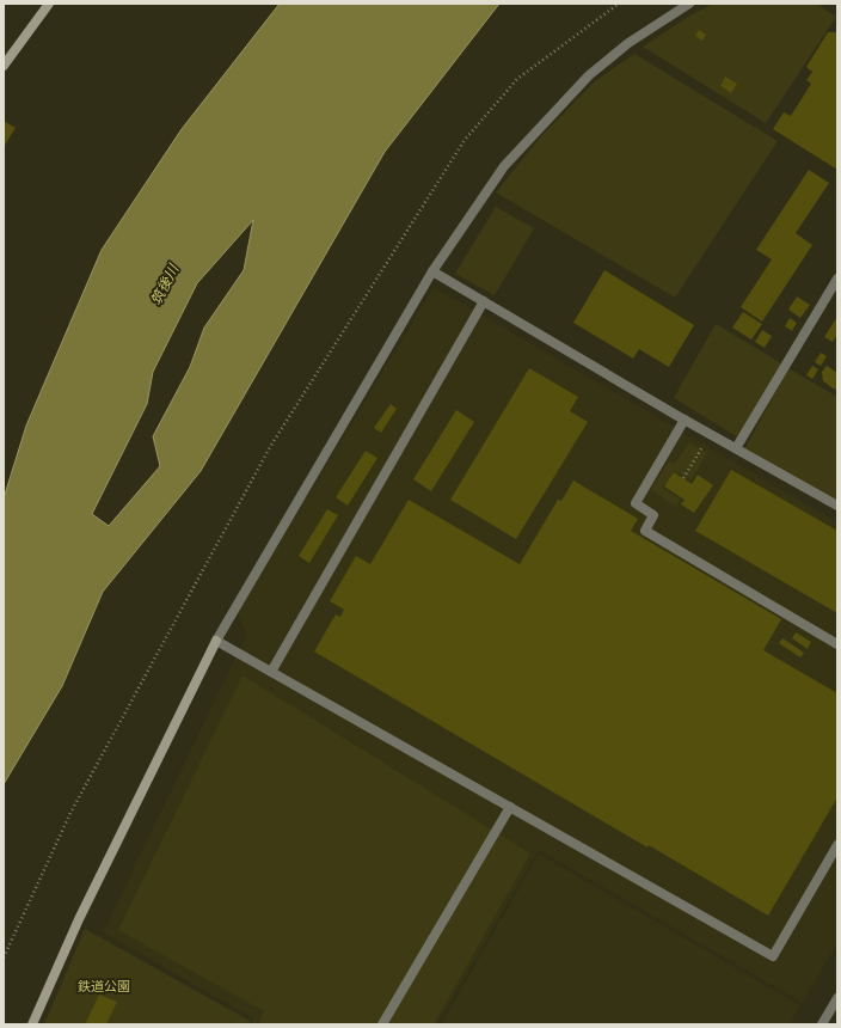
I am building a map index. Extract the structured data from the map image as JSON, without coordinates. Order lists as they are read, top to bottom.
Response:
{
  "water": ["筑後川"],
  "parks": ["鉄道公園"]
}
